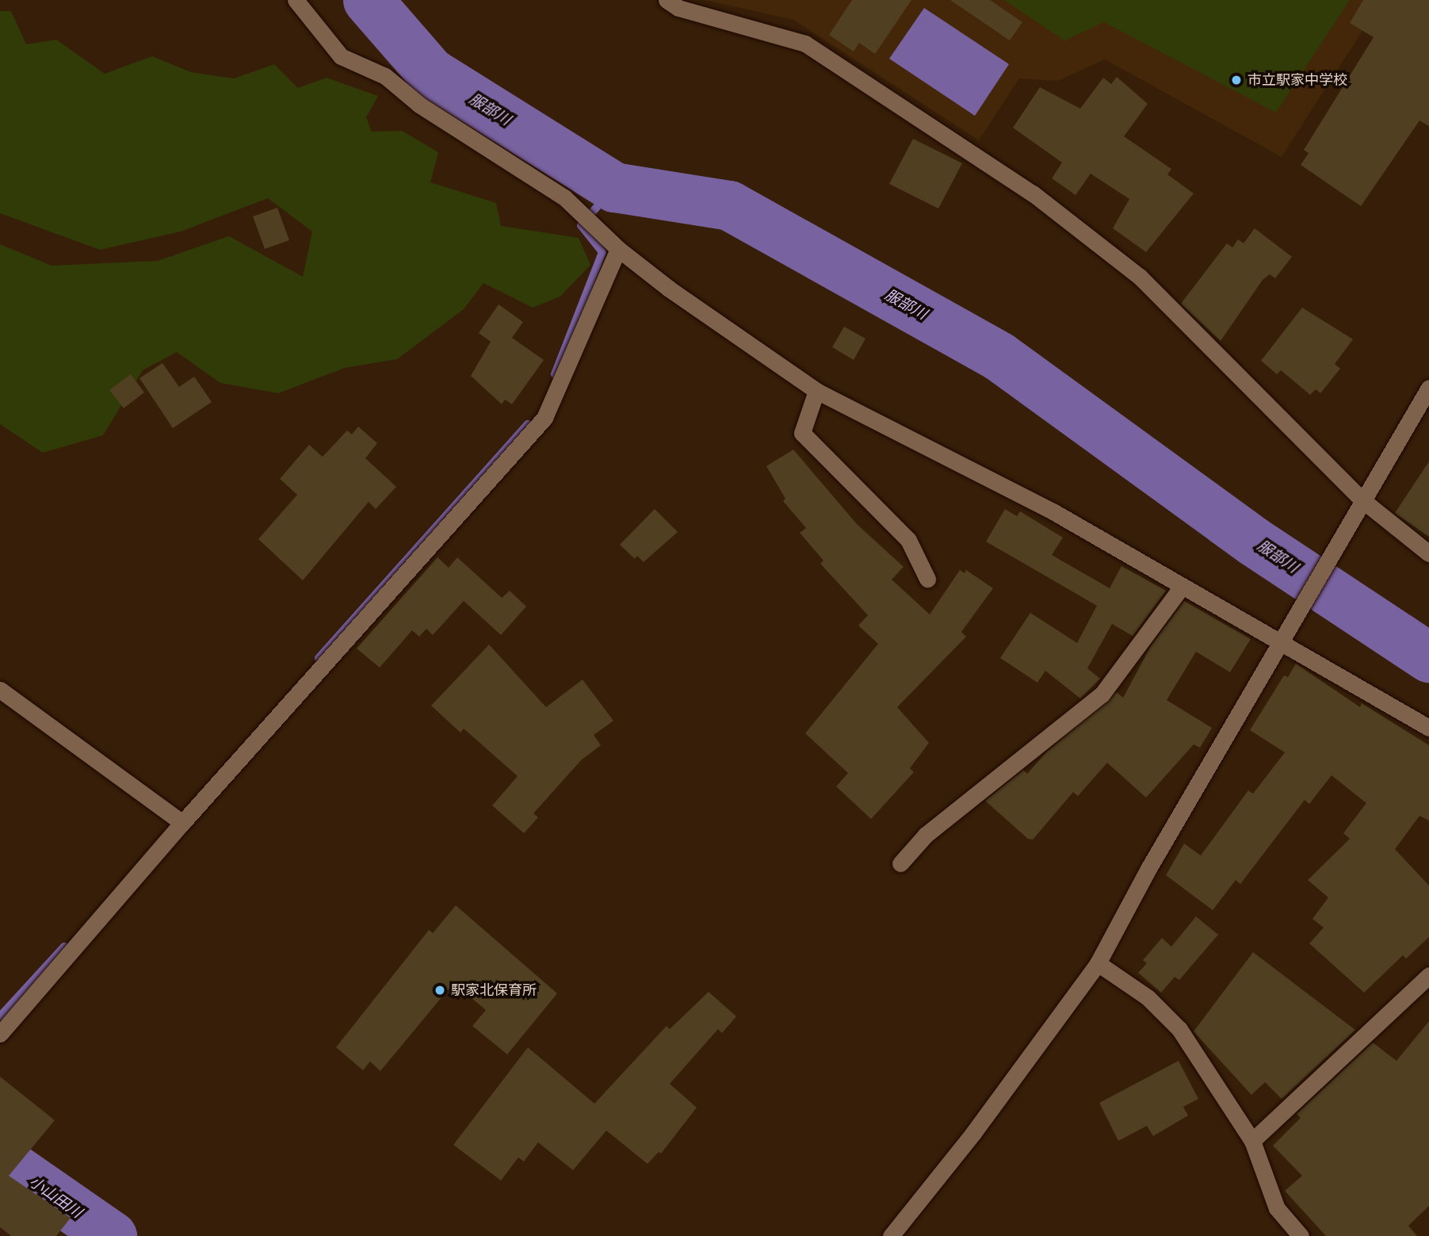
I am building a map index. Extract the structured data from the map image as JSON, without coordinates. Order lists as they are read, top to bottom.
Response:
{
  "water": ["服部川", "小山田川"],
  "places": ["市立駅家中学校", "駅家北保育所"]
}
